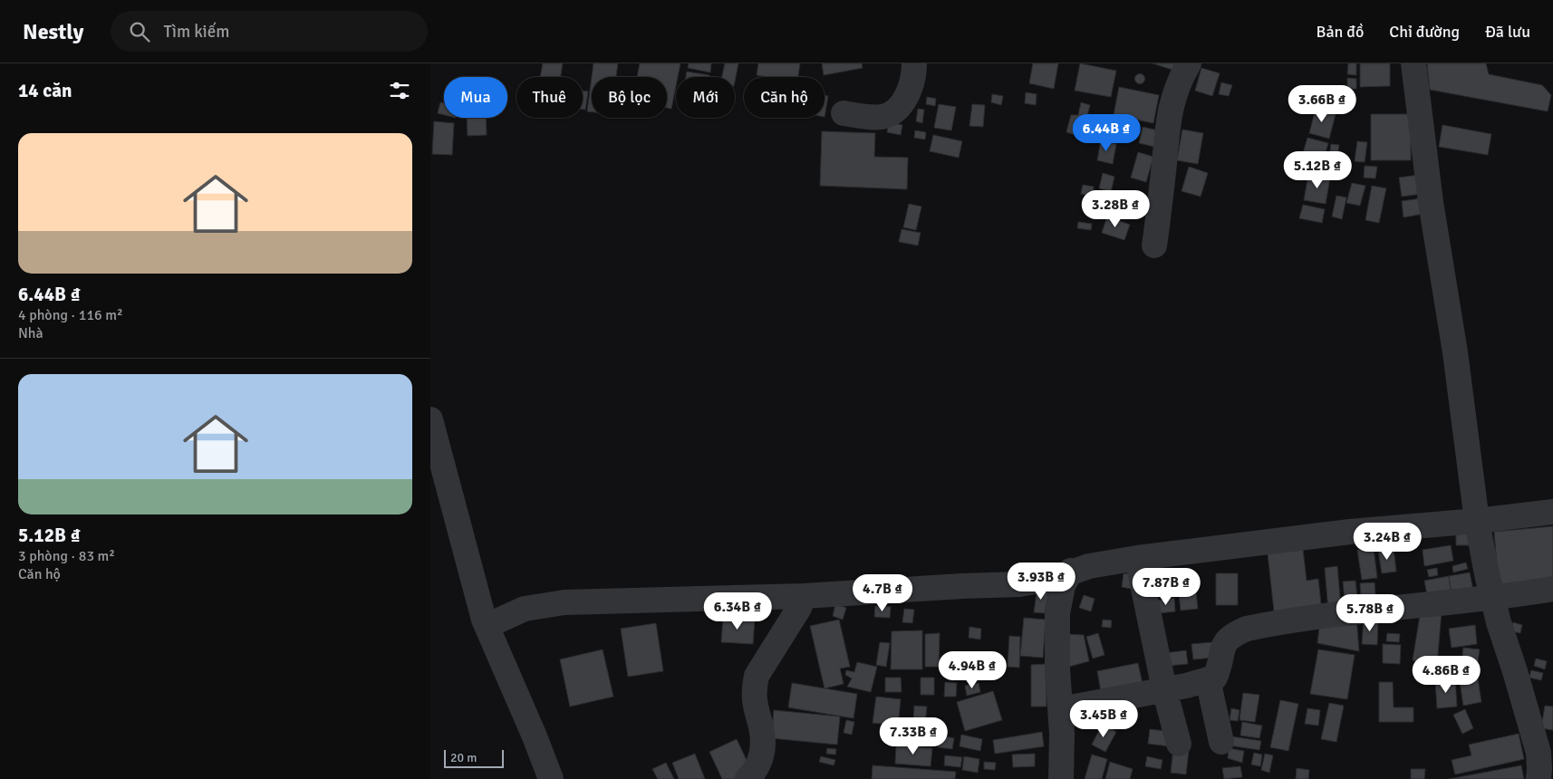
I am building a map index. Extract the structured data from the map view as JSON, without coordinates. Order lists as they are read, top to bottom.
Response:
{
  "scale_bar": "20 m",
  "page": {
    "header": "Nestly",
    "search": "Tìm kiếm",
    "nav": ["Bản đồ", "Chỉ đường", "Đã lưu"],
    "heading": "14 căn",
    "chip": [
      "Mua",
      "Thuê",
      "Bộ lọc",
      "Mới",
      "Căn hộ"
    ],
    "price": [
      "3.66B ₫",
      "6.44B ₫",
      "5.12B ₫",
      "3.28B ₫",
      "3.24B ₫",
      "3.93B ₫",
      "7.87B ₫",
      "4.7B ₫",
      "6.34B ₫",
      "5.78B ₫",
      "4.94B ₫",
      "4.86B ₫",
      "3.45B ₫",
      "7.33B ₫"
    ],
    "list": [
      {
        "name": "6.44B ₫",
        "note": "4 phòng · 116 m² · Nhà"
      },
      {
        "name": "5.12B ₫",
        "note": "3 phòng · 83 m² · Căn hộ"
      }
    ],
    "scale": "20 m"
  }
}
